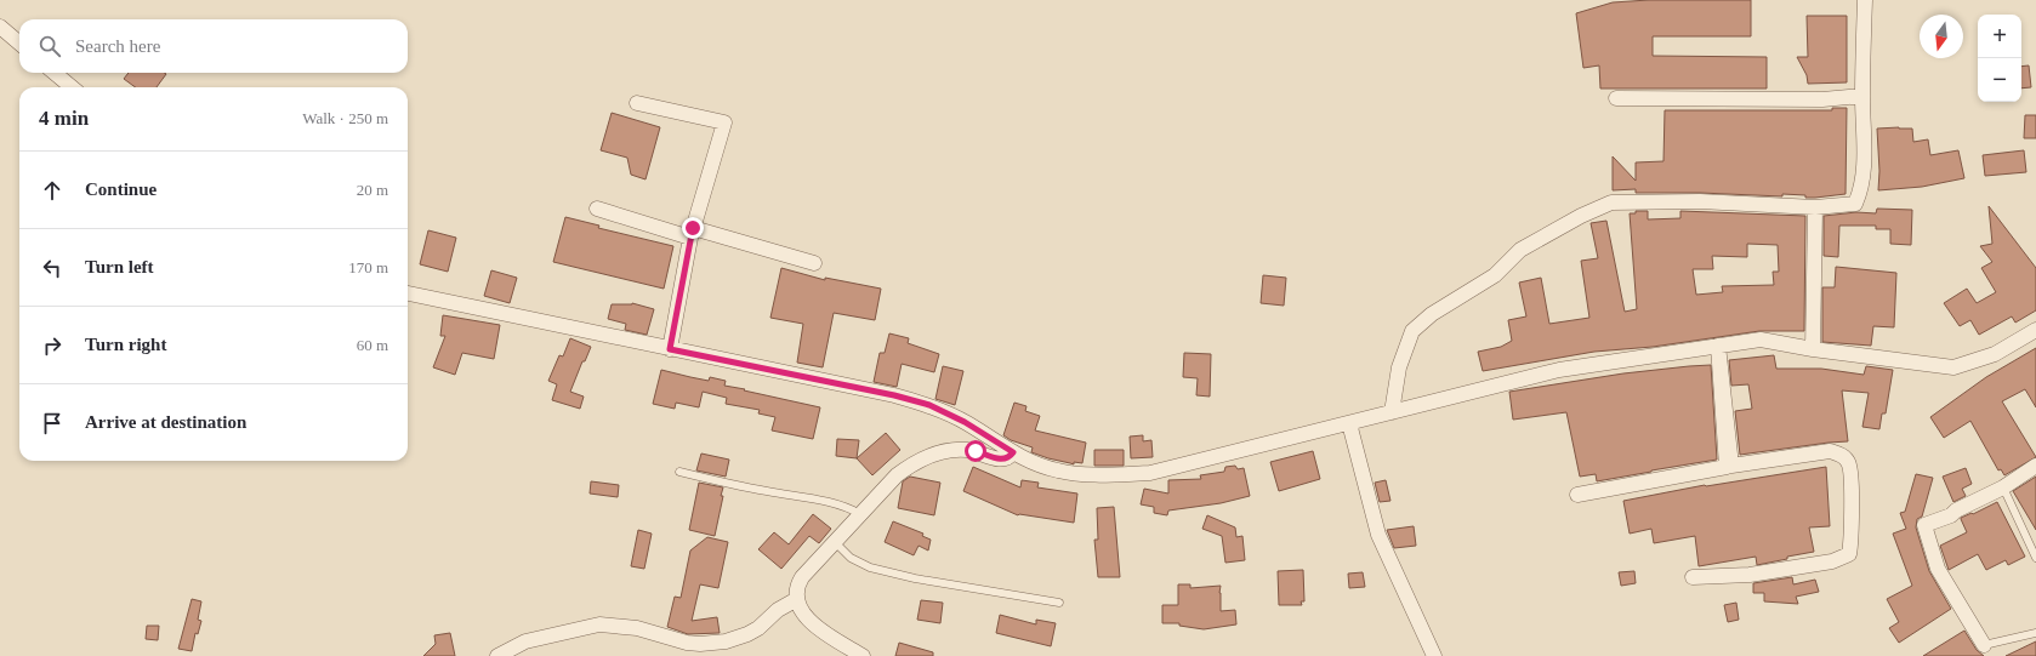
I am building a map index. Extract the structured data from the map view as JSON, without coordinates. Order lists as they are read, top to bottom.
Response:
{
  "north": "bottom",
  "page": {
    "map_buttons": ["+", "−"],
    "search": "Search here",
    "heading": ["4 min", "Walk · 250 m"],
    "list": [
      ["Continue", "20 m"],
      ["Turn left", "170 m"],
      ["Turn right", "60 m"],
      "Arrive at destination"
    ]
  }
}
